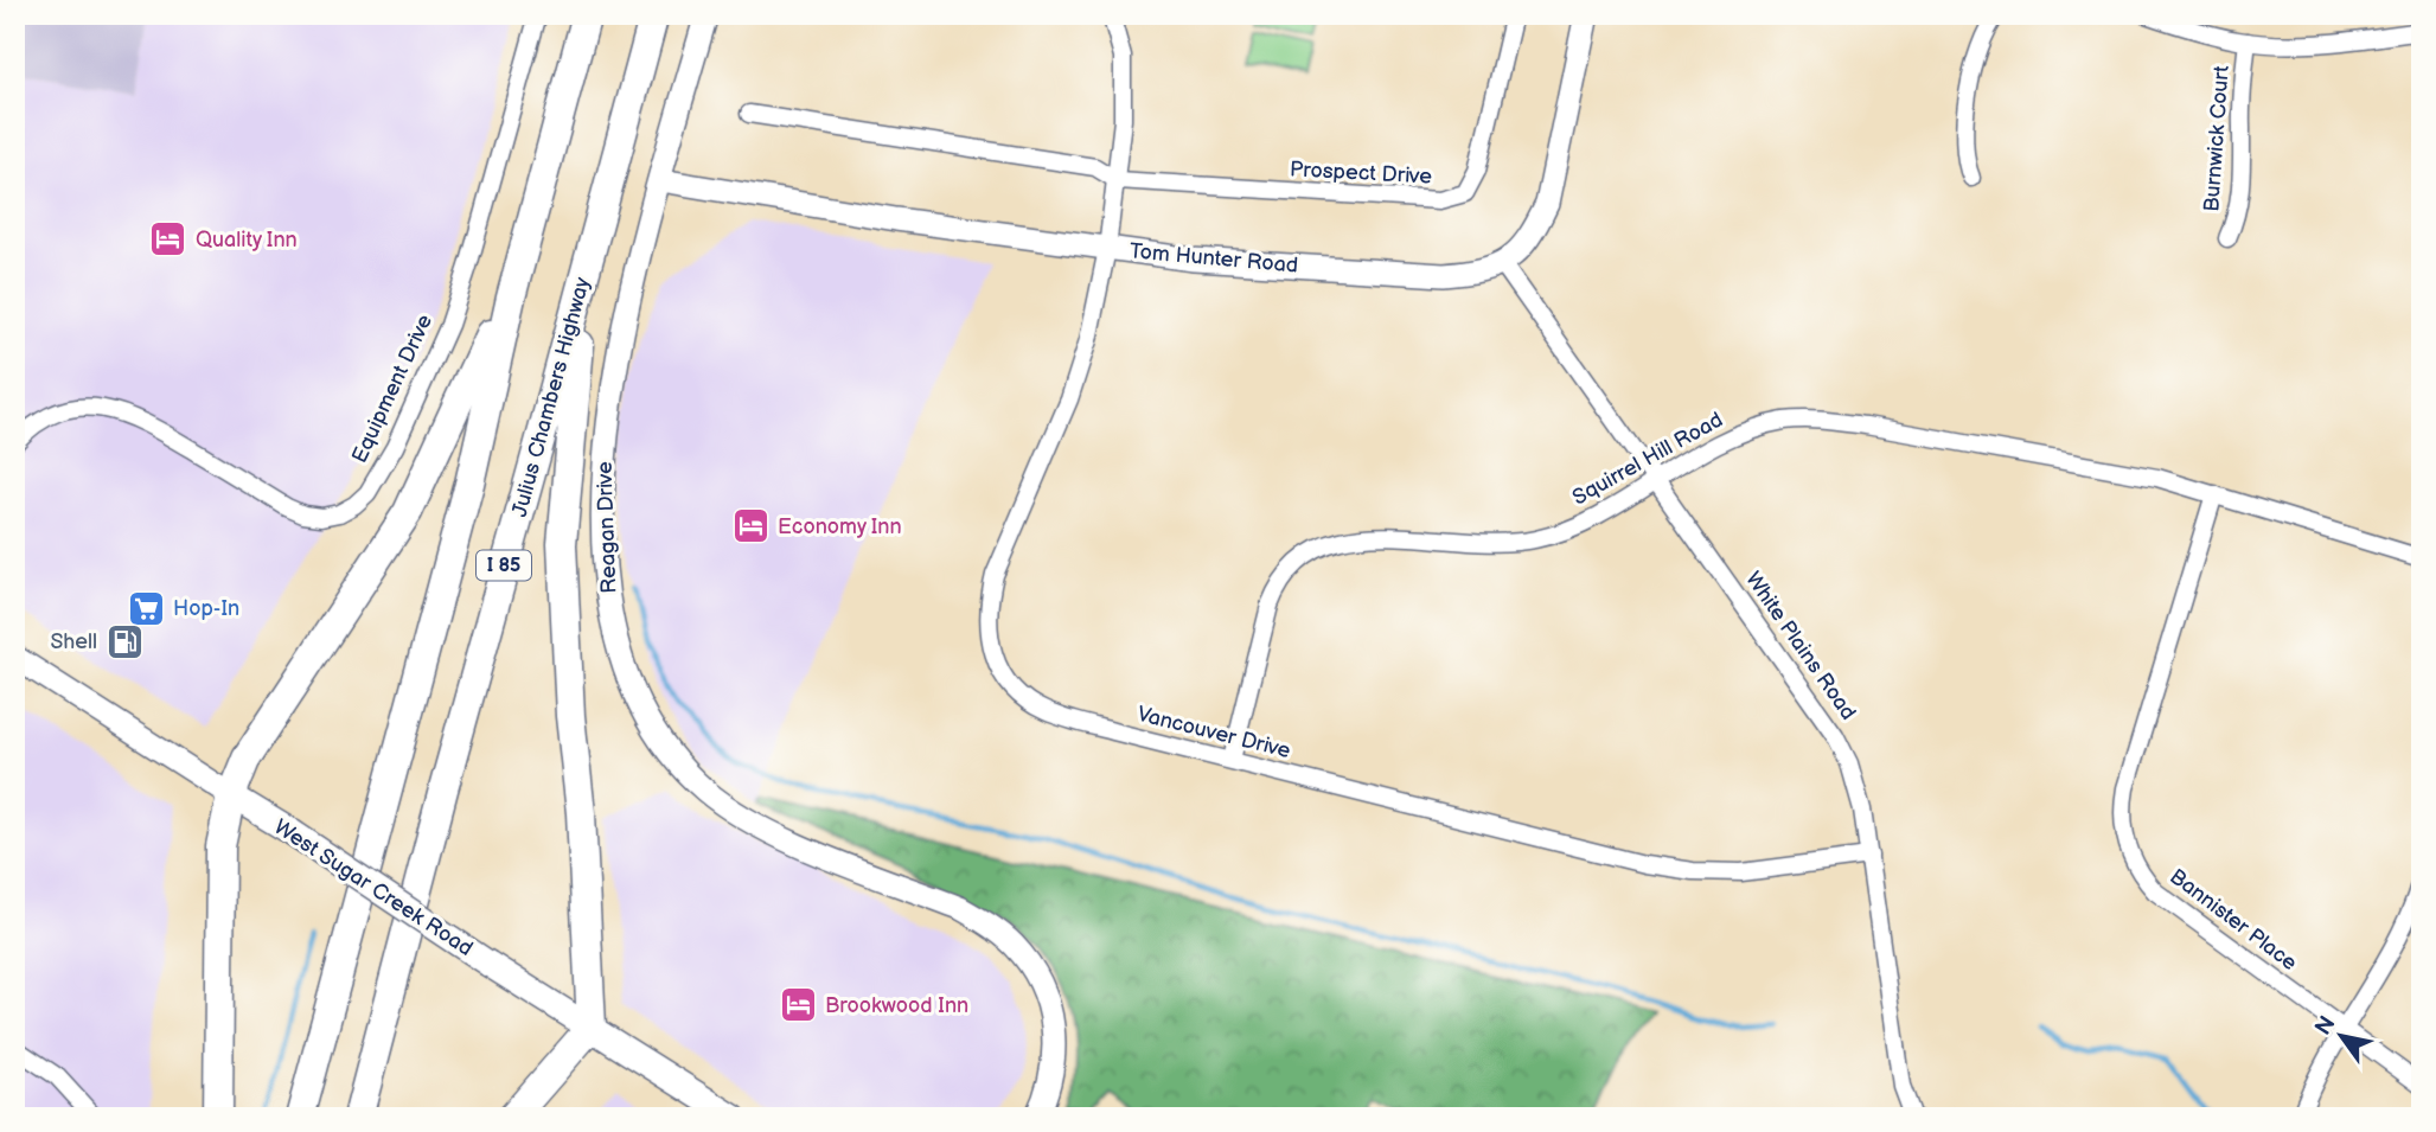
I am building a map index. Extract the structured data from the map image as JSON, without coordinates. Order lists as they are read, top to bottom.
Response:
{
  "streets": {
    "highway": ["Julius Chambers Highway", "I 85"],
    "main road": ["West Sugar Creek Road"],
    "street": [
      "Burnwick Court",
      "Prospect Drive",
      "Tom Hunter Road",
      "Equipment Drive",
      "Squirrel Hill Road",
      "Reagan Drive",
      "White Plains Road",
      "Vancouver Drive",
      "Bannister Place"
    ]
  },
  "crossings": [
    ["Tom Hunter Road", "Reagan Drive"],
    ["Tom Hunter Road", "White Plains Road"],
    ["Tom Hunter Road", "Vancouver Drive"],
    ["Squirrel Hill Road", "White Plains Road"],
    ["Squirrel Hill Road", "Vancouver Drive"],
    ["Squirrel Hill Road", "Bannister Place"],
    ["White Plains Road", "Vancouver Drive"]
  ],
  "places": {
    "hotel": ["Quality Inn", "Economy Inn", "Brookwood Inn"],
    "supermarket": ["Hop-In"],
    "fuel station": ["Shell"]
  },
  "north": "top left"
}
